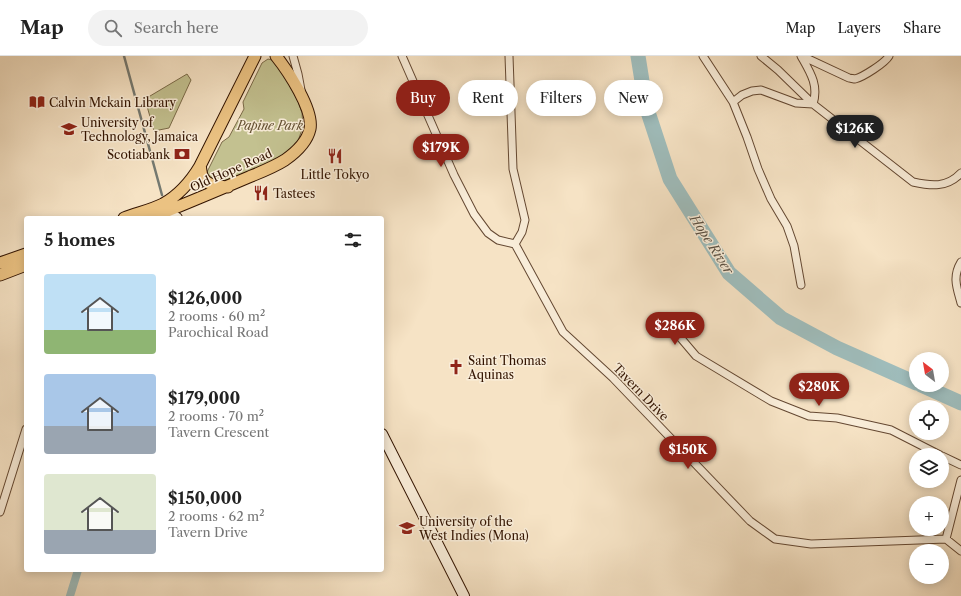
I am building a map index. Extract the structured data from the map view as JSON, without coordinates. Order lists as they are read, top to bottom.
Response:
{
  "streets": {
    "main road": ["Old Hope Road"],
    "street": ["Tavern Drive"]
  },
  "water": ["Hope River"],
  "parks": ["Papine Park"],
  "places": {
    "library": ["Calvin Mckain Library"],
    "school or university": ["University of Technology, Jamaica", "University of the West Indies (Mona)"],
    "bank": ["Scotiabank"],
    "restaurant": ["Little Tokyo", "Tastees"],
    "church": ["Saint Thomas Aquinas"]
  },
  "north": "top left",
  "page": {
    "header": "Map",
    "search": "Search here",
    "nav": ["Map", "Layers", "Share"],
    "chip": [
      "Buy",
      "Rent",
      "Filters",
      "New"
    ],
    "price": [
      "$126K",
      "$179K",
      "$286K",
      "$280K",
      "$150K"
    ],
    "heading": "5 homes",
    "list": [
      {
        "name": "$126,000",
        "note": "2 rooms · 60 m² · Parochical Road"
      },
      {
        "name": "$179,000",
        "note": "2 rooms · 70 m² · Tavern Crescent"
      },
      {
        "name": "$150,000",
        "note": "2 rooms · 62 m² · Tavern Drive"
      }
    ],
    "map_buttons": ["+", "−"]
  }
}
